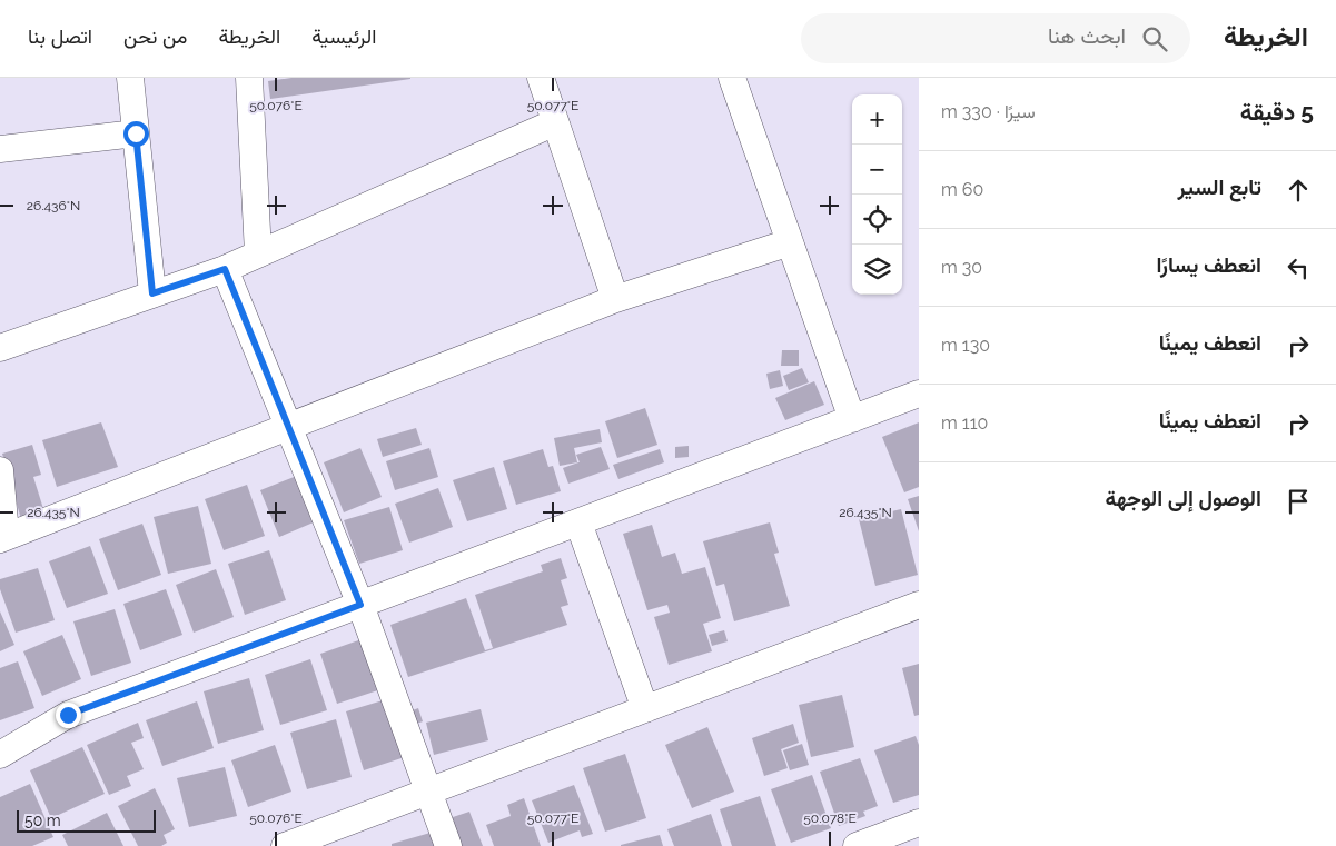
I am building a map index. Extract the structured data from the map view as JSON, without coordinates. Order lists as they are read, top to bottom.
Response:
{
  "scale_bar": "50 m",
  "page": {
    "header": "الخريطة",
    "search": "ابحث هنا",
    "nav": [
      "الرئيسية",
      "الخريطة",
      "من نحن",
      "اتصل بنا"
    ],
    "heading": ["5 دقيقة", "سيرًا · 330 m"],
    "map_buttons": ["+", "−"],
    "list": [
      ["تابع السير", "60 m"],
      ["انعطف يسارًا", "30 m"],
      ["انعطف يمينًا", "130 m"],
      ["انعطف يمينًا", "110 m"],
      "الوصول إلى الوجهة"
    ],
    "scale": "50 m"
  },
  "coordinates": [
    "50.076°E",
    "50.077°E",
    "26.436°N",
    "26.435°N",
    "50.078°E"
  ]
}
